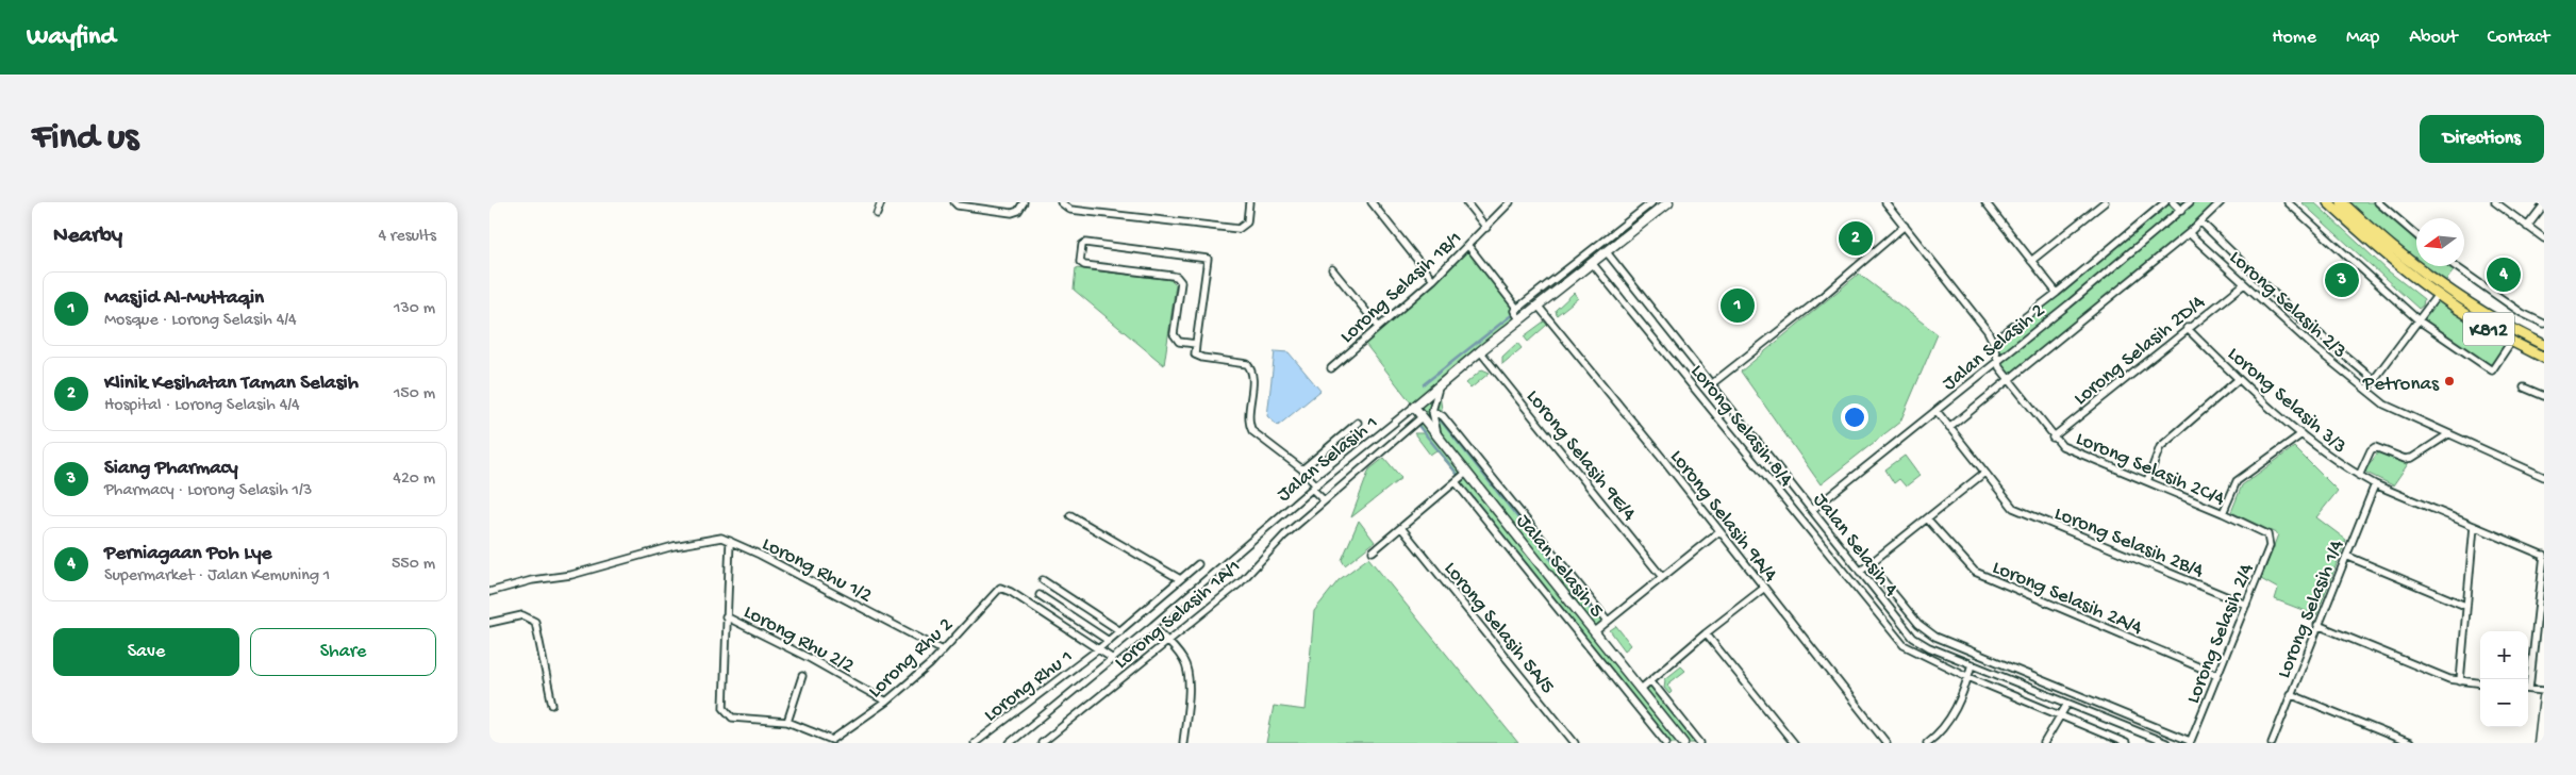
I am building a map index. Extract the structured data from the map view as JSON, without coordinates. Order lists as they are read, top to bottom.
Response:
{
  "streets": {
    "main road": ["K812"],
    "street": [
      "Lorong Selasih 1B/1",
      "Lorong Selasih 2/3",
      "Jalan Selasih 2",
      "Lorong Selasih 2D/4",
      "Lorong Selasih 3/3",
      "Lorong Selasih 8/4",
      "Lorong Selasih 9E/4",
      "Jalan Selasih 1",
      "Lorong Selasih 2C/4",
      "Lorong Selasih 9A/4",
      "Lorong Selasih 2B/4",
      "Jalan Selasih 4",
      "Jalan Selasih 5",
      "Lorong Rhu 1/2",
      "Lorong Selasih 2A/4",
      "Lorong Selasih 1/4",
      "Lorong Selasih 1A/1",
      "Lorong Selasih 5A/5",
      "Lorong Selasih 2/4",
      "Lorong Rhu 2/2",
      "Lorong Rhu 2",
      "Lorong Rhu 1"
    ]
  },
  "crossings": [
    ["Lorong Selasih 2/3", "Lorong Selasih 2D/4"],
    ["Jalan Selasih 2", "Lorong Selasih 2C/4"],
    ["Jalan Selasih 2", "Lorong Selasih 2B/4"],
    ["Jalan Selasih 2", "Jalan Selasih 4"],
    ["Lorong Selasih 2D/4", "Lorong Selasih 3/3"],
    ["Lorong Selasih 2D/4", "Lorong Selasih 2C/4"],
    ["Lorong Selasih 3/3", "Lorong Selasih 1/4"],
    ["Lorong Selasih 8/4", "Jalan Selasih 1"],
    ["Lorong Selasih 9E/4", "Jalan Selasih 1"],
    ["Jalan Selasih 1", "Lorong Selasih 9A/4"],
    ["Jalan Selasih 1", "Jalan Selasih 4"],
    ["Jalan Selasih 1", "Jalan Selasih 5"],
    ["Lorong Selasih 2C/4", "Lorong Selasih 2/4"],
    ["Lorong Selasih 2B/4", "Lorong Selasih 2/4"],
    ["Jalan Selasih 5", "Lorong Selasih 1A/1"],
    ["Lorong Rhu 1/2", "Lorong Rhu 2"],
    ["Lorong Selasih 2A/4", "Lorong Selasih 2/4"],
    ["Lorong Rhu 2/2", "Lorong Rhu 2"],
    ["Lorong Rhu 2", "Lorong Rhu 1"]
  ],
  "places": ["Petronas"],
  "north": "left",
  "page": {
    "header": "Wayfind",
    "nav": [
      "Home",
      "Map",
      "About",
      "Contact"
    ],
    "buttons": [
      "Directions",
      ["Save", "Share"]
    ],
    "title": "Find us",
    "heading": ["Nearby", "4 results"],
    "pins": [
      "2",
      "4",
      "3",
      "1"
    ],
    "list": [
      {
        "mark": "1",
        "name": "Masjid Al-Muttaqin",
        "note": "Mosque · Lorong Selasih 4/4",
        "value": "130 m"
      },
      {
        "mark": "2",
        "name": "Klinik Kesihatan Taman Selasih",
        "note": "Hospital · Lorong Selasih 4/4",
        "value": "150 m"
      },
      {
        "mark": "3",
        "name": "Siang Pharmacy",
        "note": "Pharmacy · Lorong Selasih 1/3",
        "value": "420 m"
      },
      {
        "mark": "4",
        "name": "Perniagaan Poh Lye",
        "note": "Supermarket · Jalan Kemuning 1",
        "value": "550 m"
      }
    ],
    "map_buttons": ["+", "−"]
  }
}
